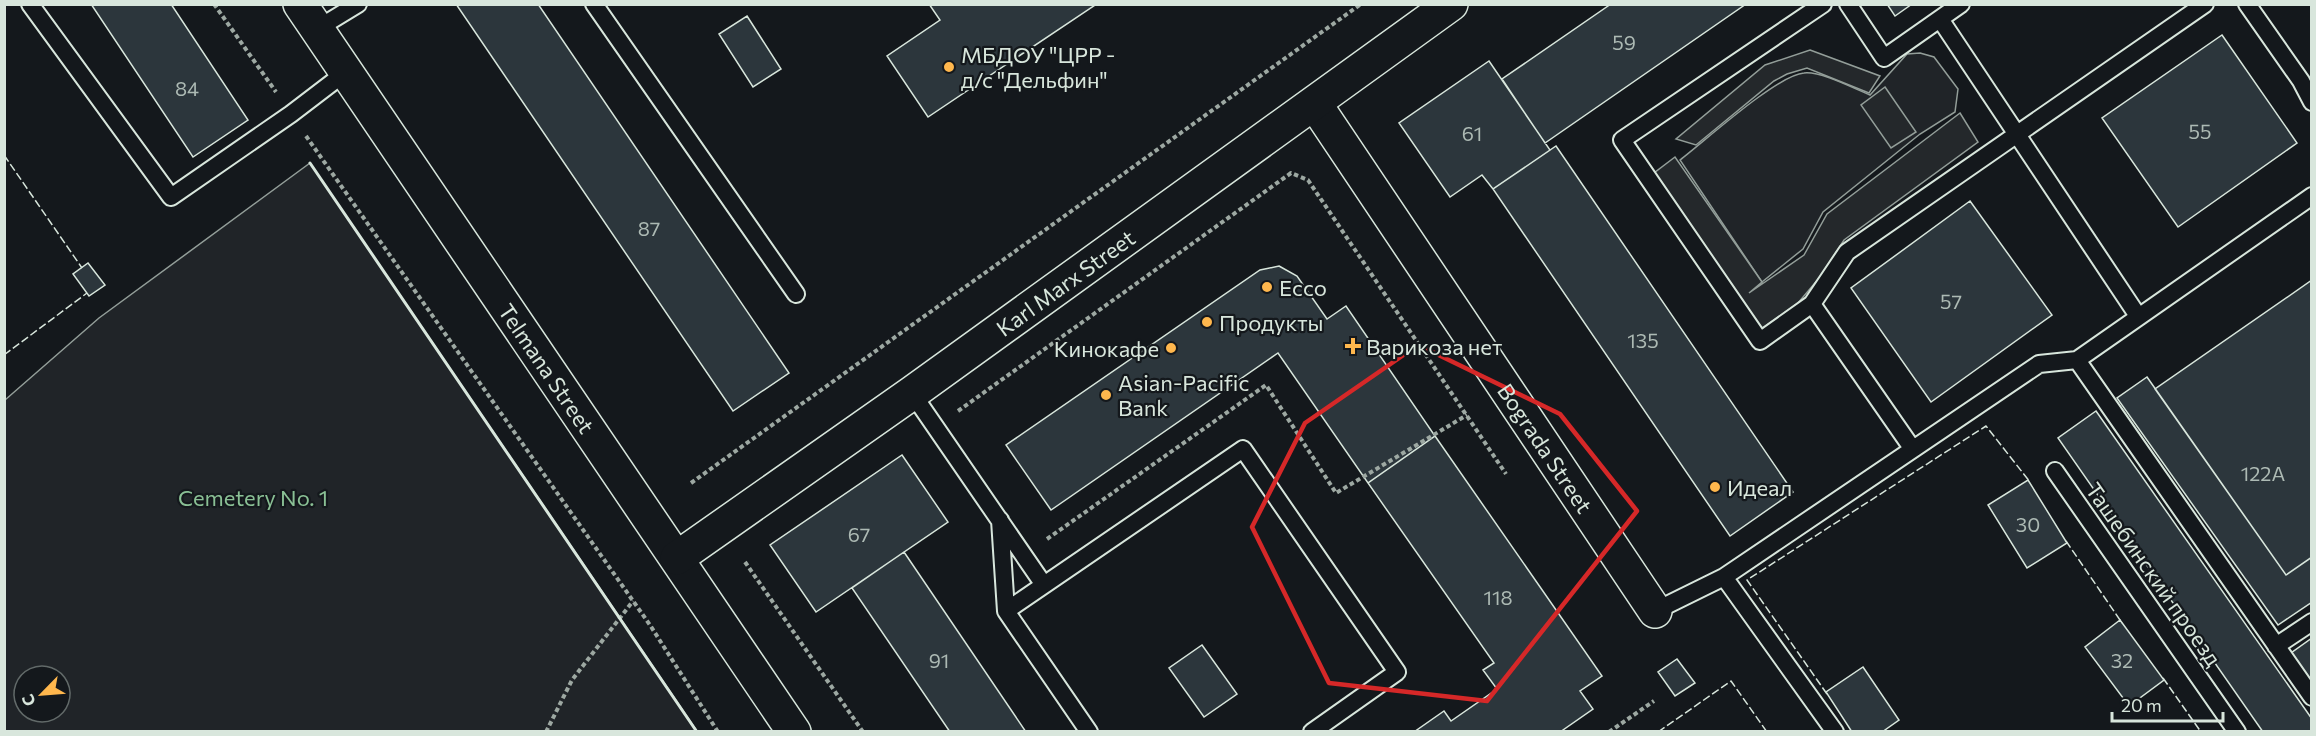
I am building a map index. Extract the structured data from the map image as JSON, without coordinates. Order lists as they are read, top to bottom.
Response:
{
  "streets": {
    "street": ["Karl Marx Street", "Telmana Street", "Bograda Street"],
    "lane": ["Ташебинский проезд"]
  },
  "crossings": [
    ["Karl Marx Street", "Telmana Street"],
    ["Karl Marx Street", "Bograda Street"]
  ],
  "parks": ["Cemetery No. 1"],
  "places": {
    "other": [
      "МБДОУ \"ЦРР - д/с \"Дельфин\"",
      "Ecco",
      "Продукты",
      "Кинокафе",
      "Asian-Pacific Bank",
      "Идеал"
    ],
    "health": ["Варикоза нет"]
  },
  "house_numbers": [
    "59",
    "84",
    "55",
    "61",
    "87",
    "57",
    "135",
    "122А",
    "30",
    "67",
    "118",
    "91",
    "32"
  ],
  "scale_bar": "20 m",
  "north": "bottom left"
}
